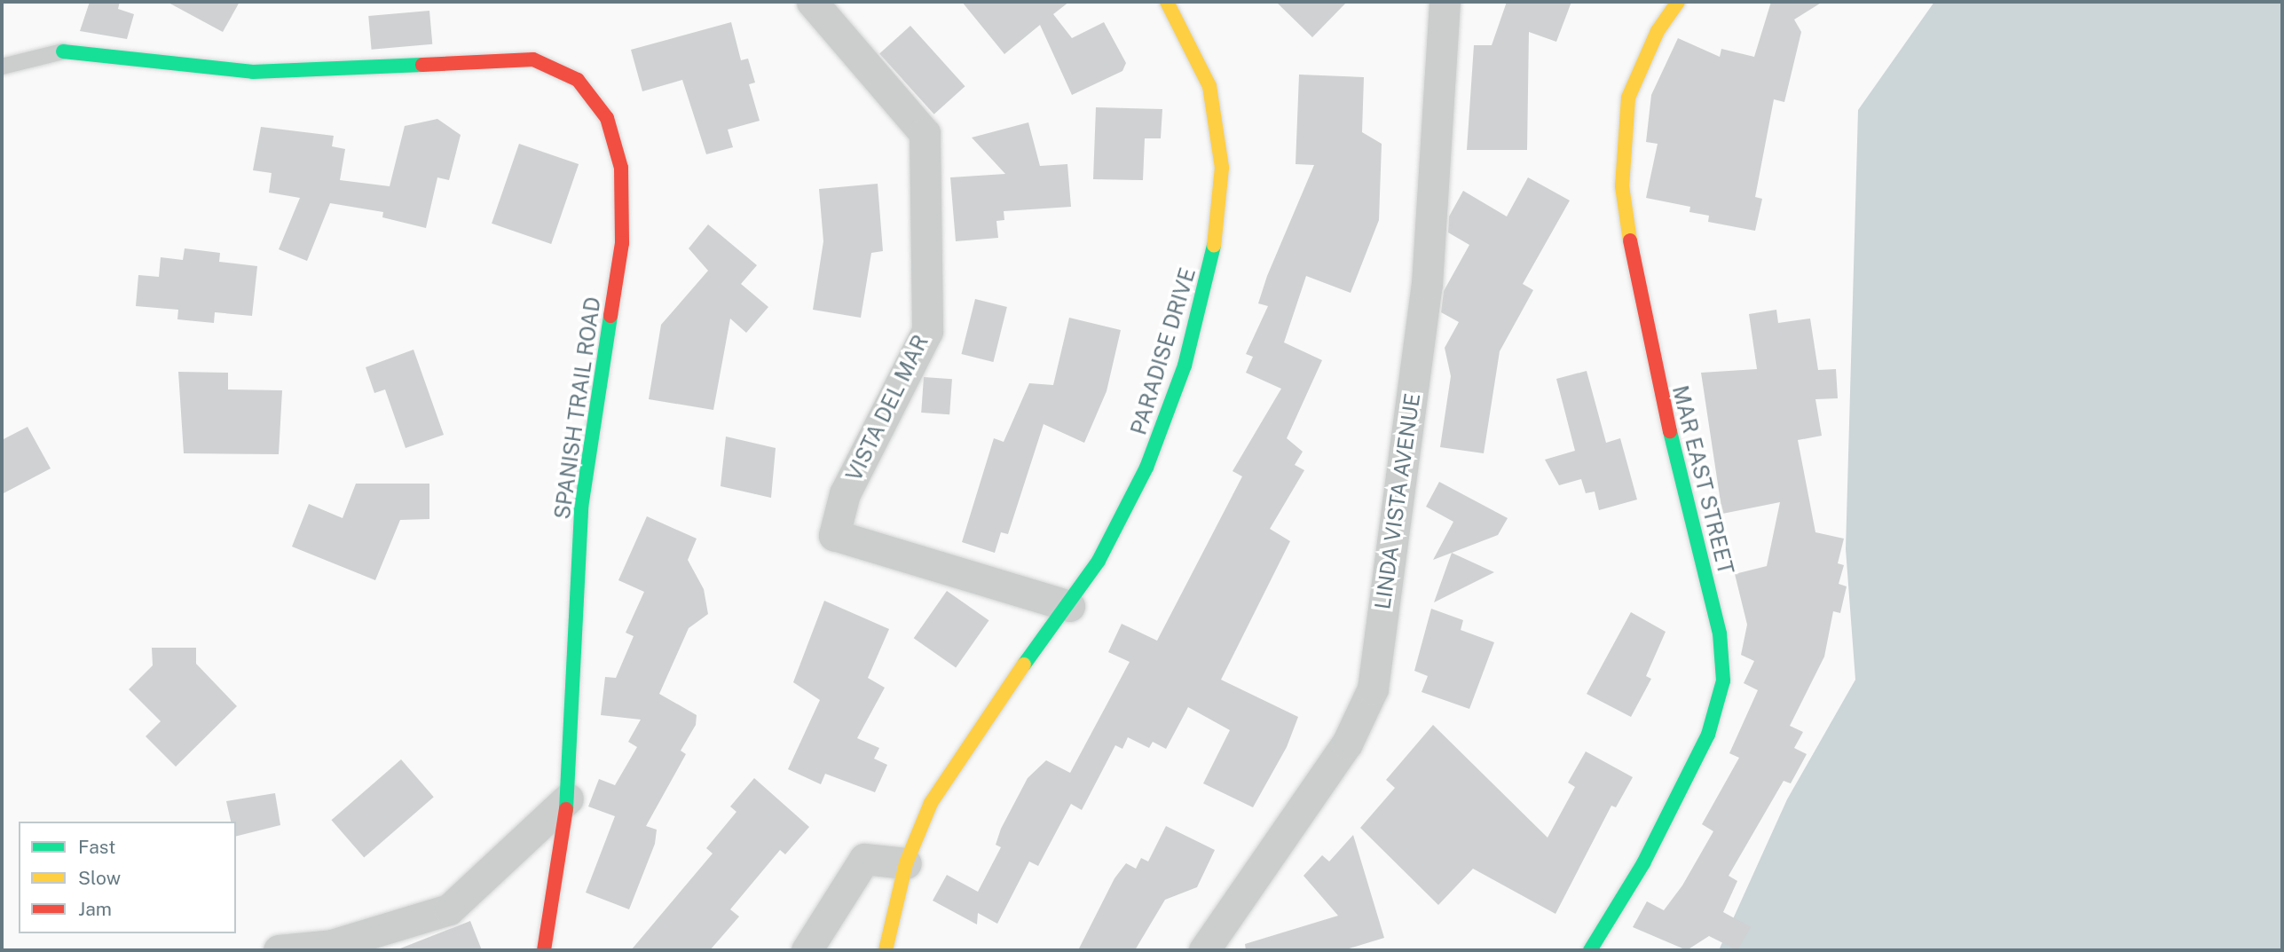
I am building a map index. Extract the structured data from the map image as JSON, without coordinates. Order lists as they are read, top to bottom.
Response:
{
  "streets": {
    "street": [
      "PARADISE DRIVE",
      "SPANISH TRAIL ROAD",
      "VISTA DEL MAR",
      "MAR EAST STREET",
      "LINDA VISTA AVENUE"
    ]
  },
  "crossings": [
    ["PARADISE DRIVE", "VISTA DEL MAR"]
  ],
  "legend": ["Fast", "Slow", "Jam"]
}
